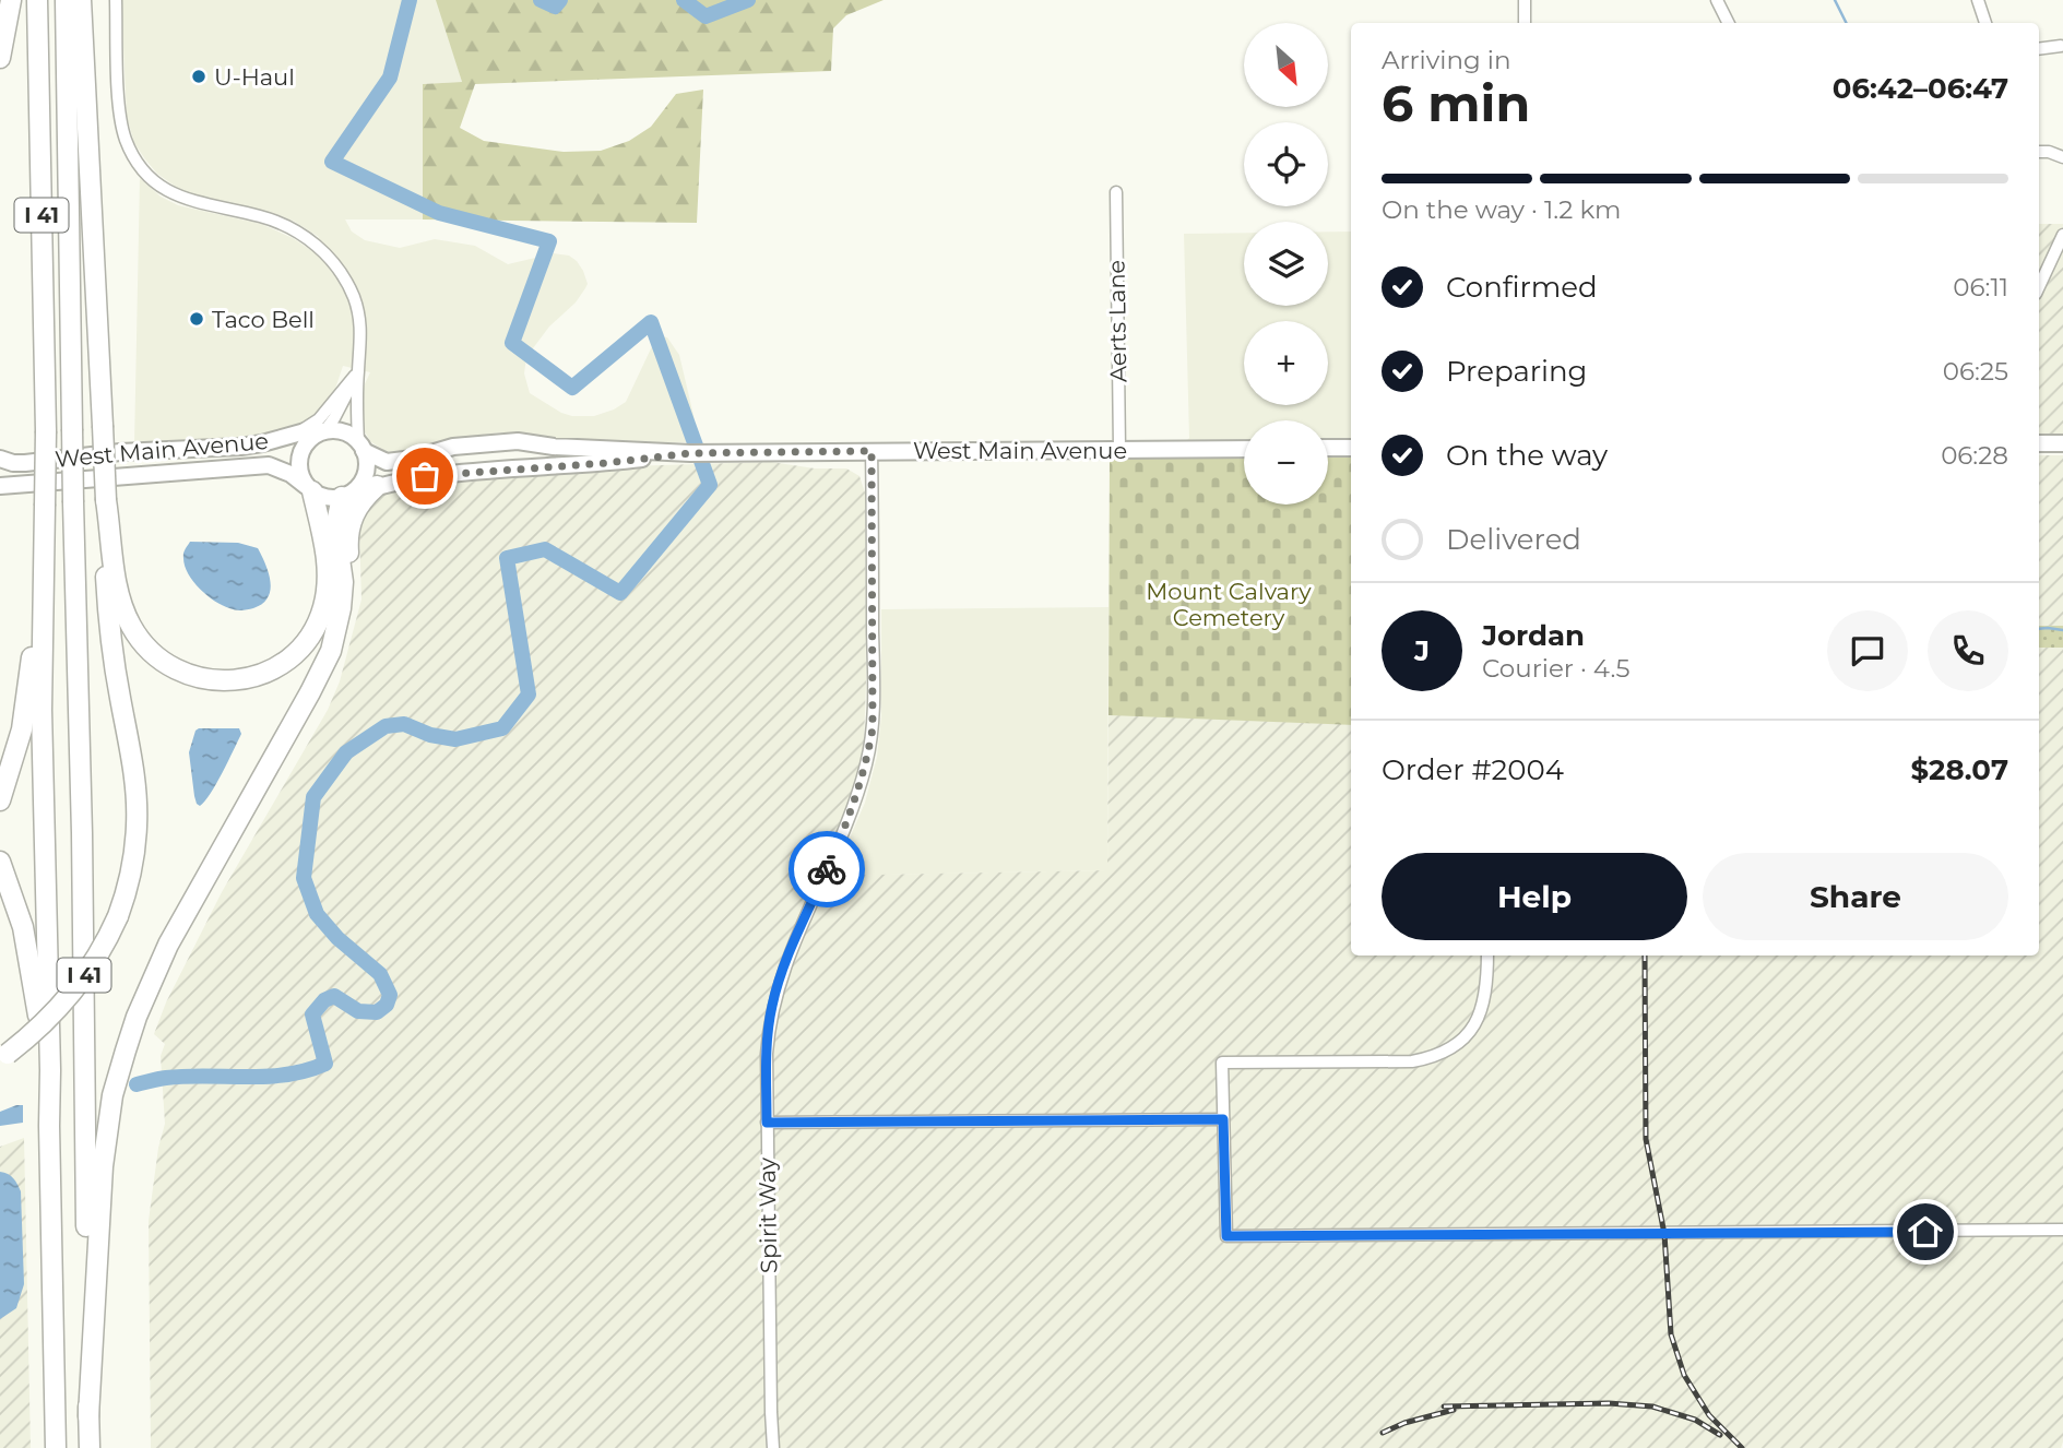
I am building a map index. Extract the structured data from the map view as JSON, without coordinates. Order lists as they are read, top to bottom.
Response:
{
  "streets": {
    "highway": ["I 41"],
    "main road": ["West Main Avenue"],
    "street": ["Aerts Lane", "Spirit Way"]
  },
  "crossings": [
    ["Aerts Lane", "West Main Avenue"],
    ["West Main Avenue", "Spirit Way"]
  ],
  "parks": ["Mount Calvary Cemetery"],
  "places": ["U-Haul", "Taco Bell"],
  "north": "bottom right",
  "page": {
    "map_buttons": ["+", "−"],
    "heading": ["6 min", "Arriving in", "06:42–06:47"],
    "panel": [
      "Jordan",
      "Courier · 4.5",
      "Order #2004",
      "$28.07"
    ],
    "bar": "On the way · 1.2 km",
    "list": [
      ["Confirmed", "06:11"],
      ["Preparing", "06:25"],
      ["On the way", "06:28"],
      "Delivered"
    ],
    "round": "J",
    "buttons": ["Help", "Share"]
  }
}
